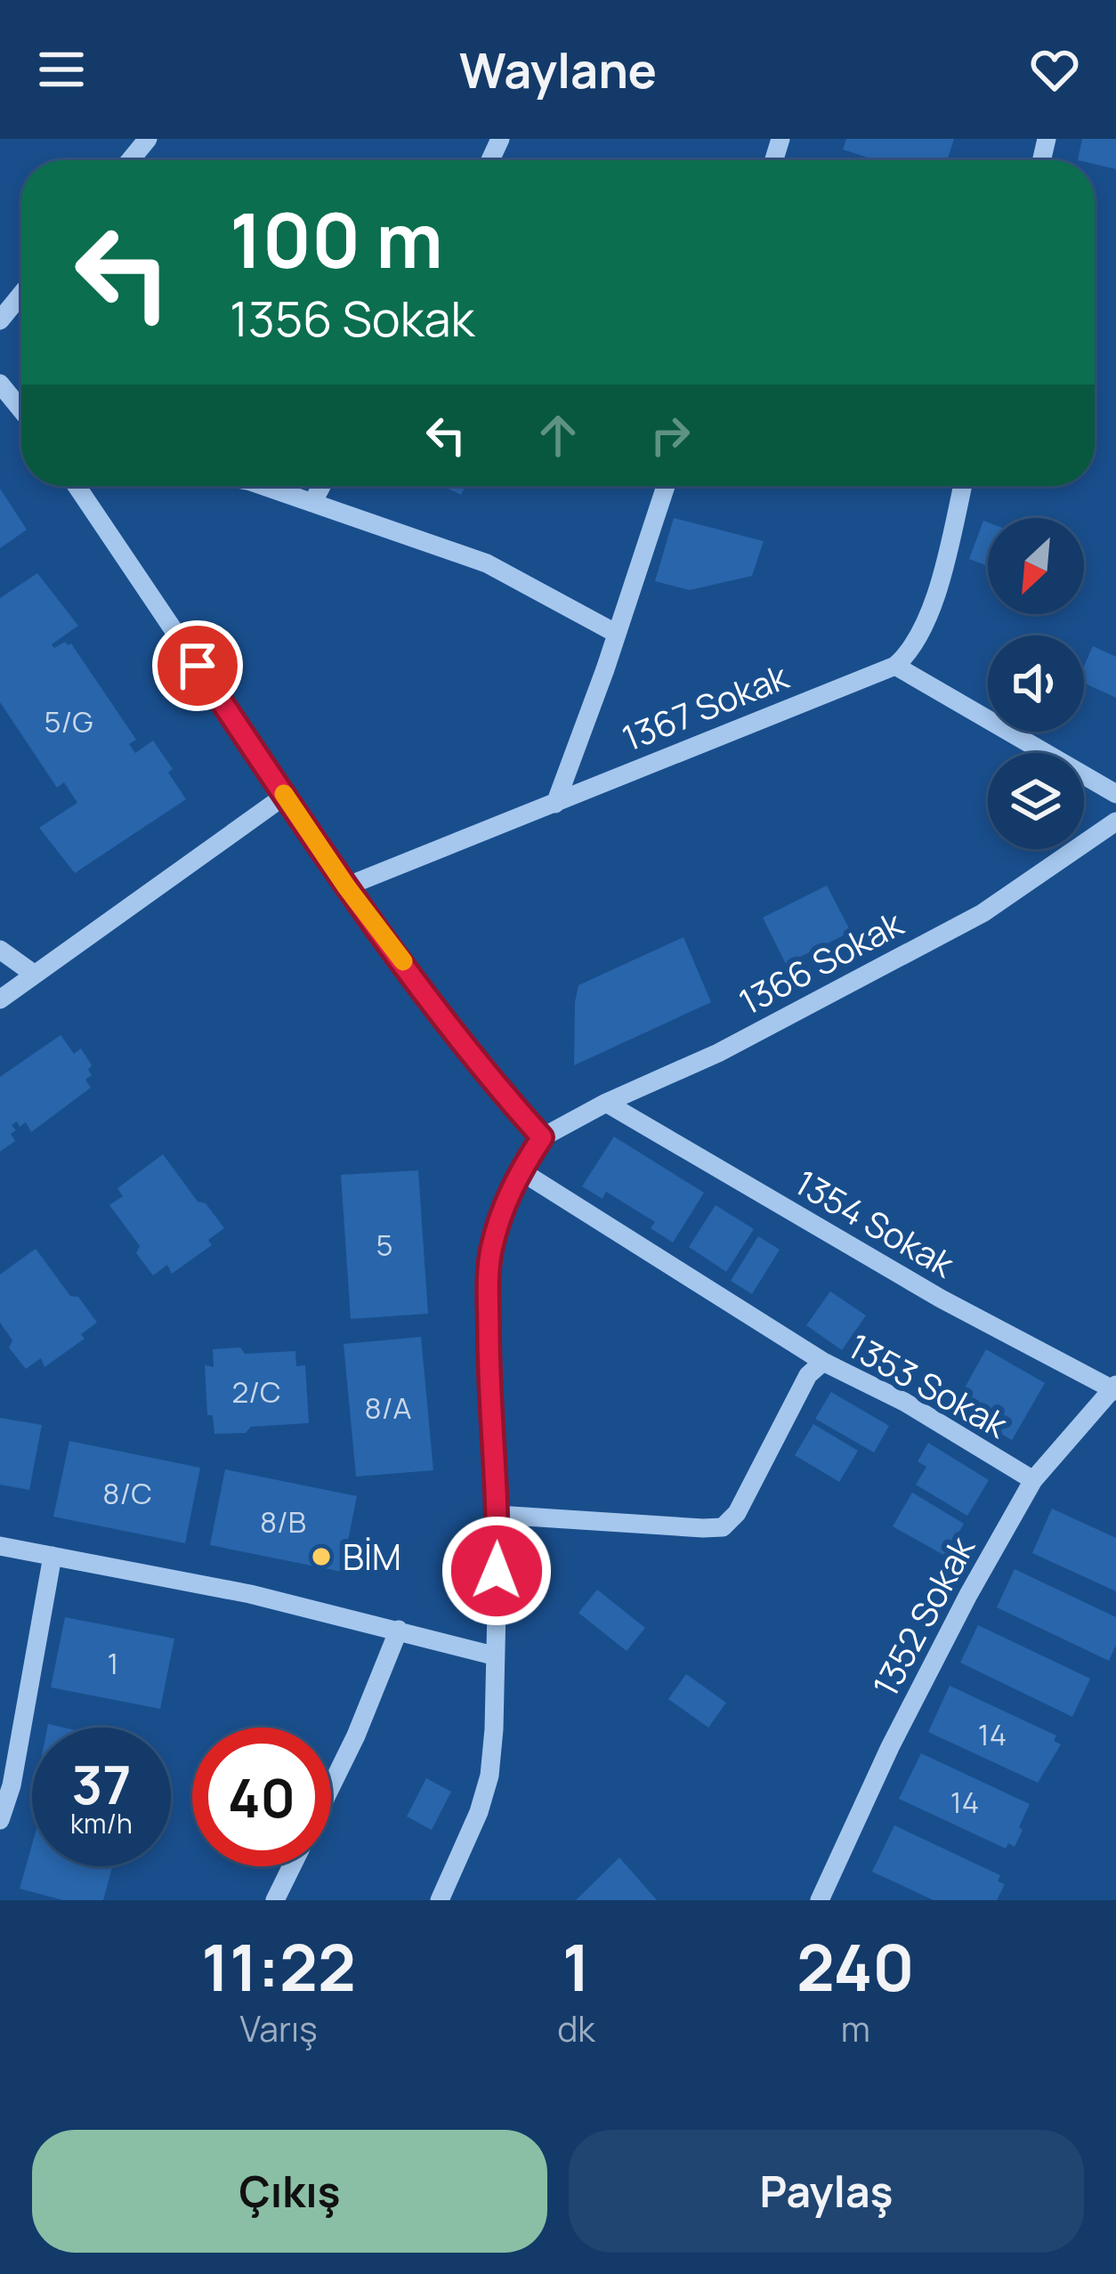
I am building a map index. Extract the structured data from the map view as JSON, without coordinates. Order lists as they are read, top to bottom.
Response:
{
  "streets": {
    "street": [
      "1367 Sokak",
      "1366 Sokak",
      "1354 Sokak",
      "1353 Sokak",
      "1352 Sokak"
    ]
  },
  "crossings": [
    ["1366 Sokak", "1354 Sokak"],
    ["1354 Sokak", "1352 Sokak"],
    ["1353 Sokak", "1352 Sokak"]
  ],
  "places": ["BİM"],
  "house_numbers": [
    "5/G",
    "5",
    "2/C",
    "8/A",
    "8/C",
    "8/B",
    "1",
    "14",
    "14"
  ],
  "north": "bottom left",
  "page": {
    "header": "Waylane",
    "turn": ["100 m", "1356 Sokak"],
    "speed": "37 km/h",
    "limit": "40",
    "eta": [
      "11:22",
      "Varış",
      "1",
      "dk",
      "240",
      "m"
    ],
    "buttons": ["Çıkış", "Paylaş"]
  }
}
